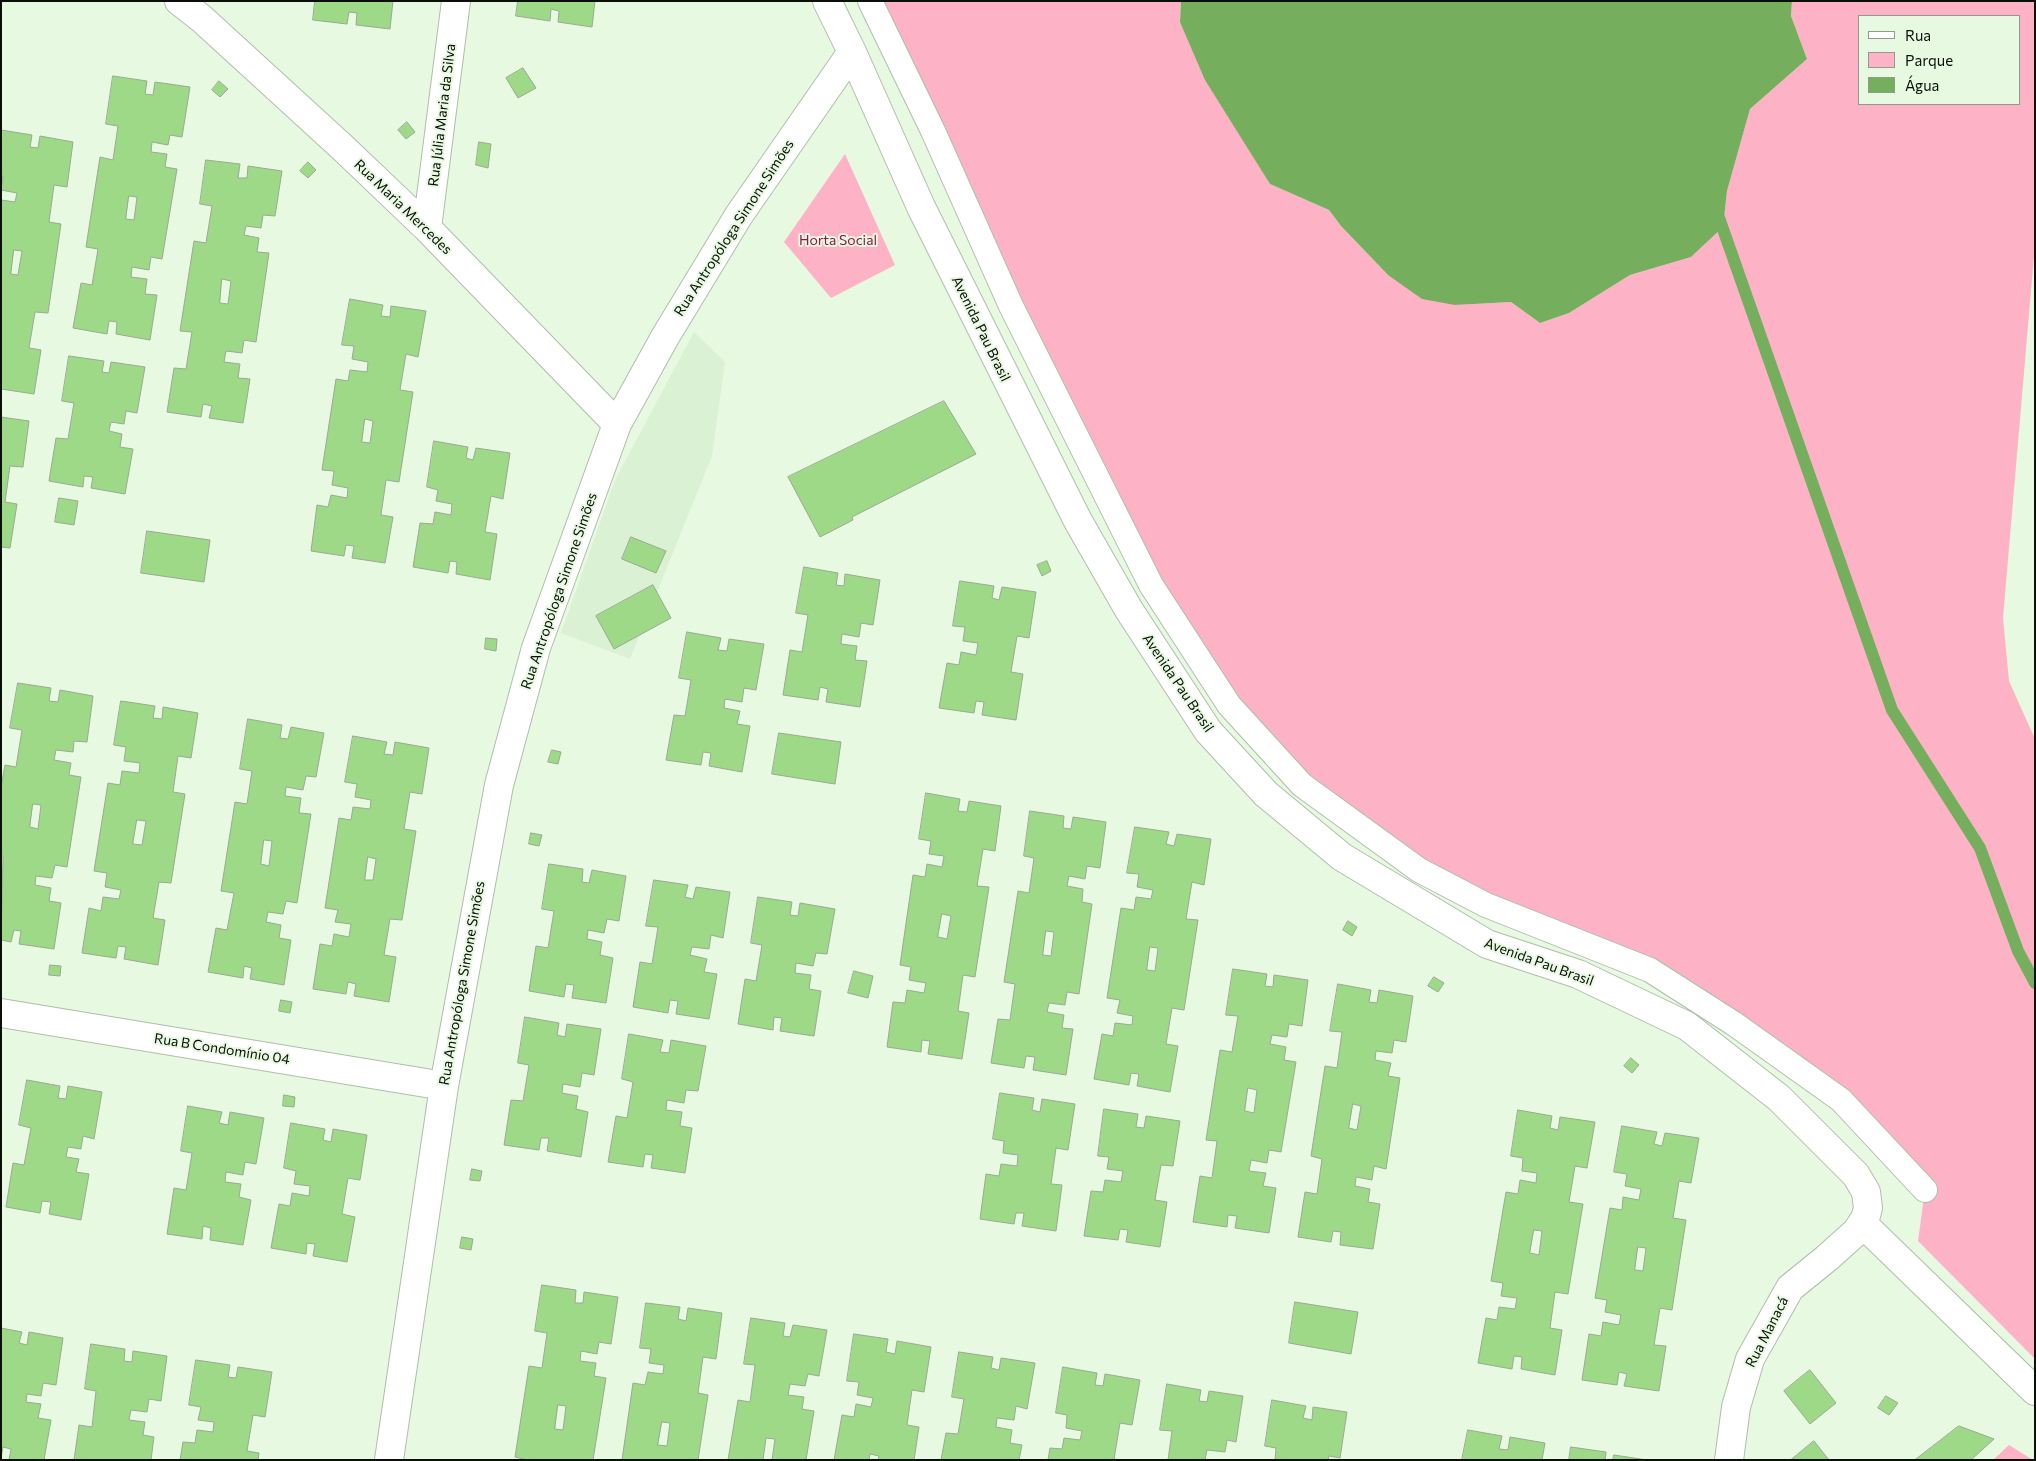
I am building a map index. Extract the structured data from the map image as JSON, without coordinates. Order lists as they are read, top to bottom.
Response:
{
  "streets": {
    "street": [
      "Rua Júlia Maria da Silva",
      "Rua Maria Mercedes",
      "Rua Antropóloga Simone Simões",
      "Avenida Pau Brasil",
      "Rua B Condomínio 04",
      "Rua Manacá"
    ]
  },
  "crossings": [
    ["Rua Júlia Maria da Silva", "Rua Maria Mercedes"],
    ["Rua Maria Mercedes", "Rua Antropóloga Simone Simões"],
    ["Rua Antropóloga Simone Simões", "Avenida Pau Brasil"],
    ["Rua Antropóloga Simone Simões", "Rua B Condomínio 04"],
    ["Avenida Pau Brasil", "Rua Manacá"]
  ],
  "parks": ["Horta Social"],
  "legend": ["Rua", "Parque", "Água"]
}
